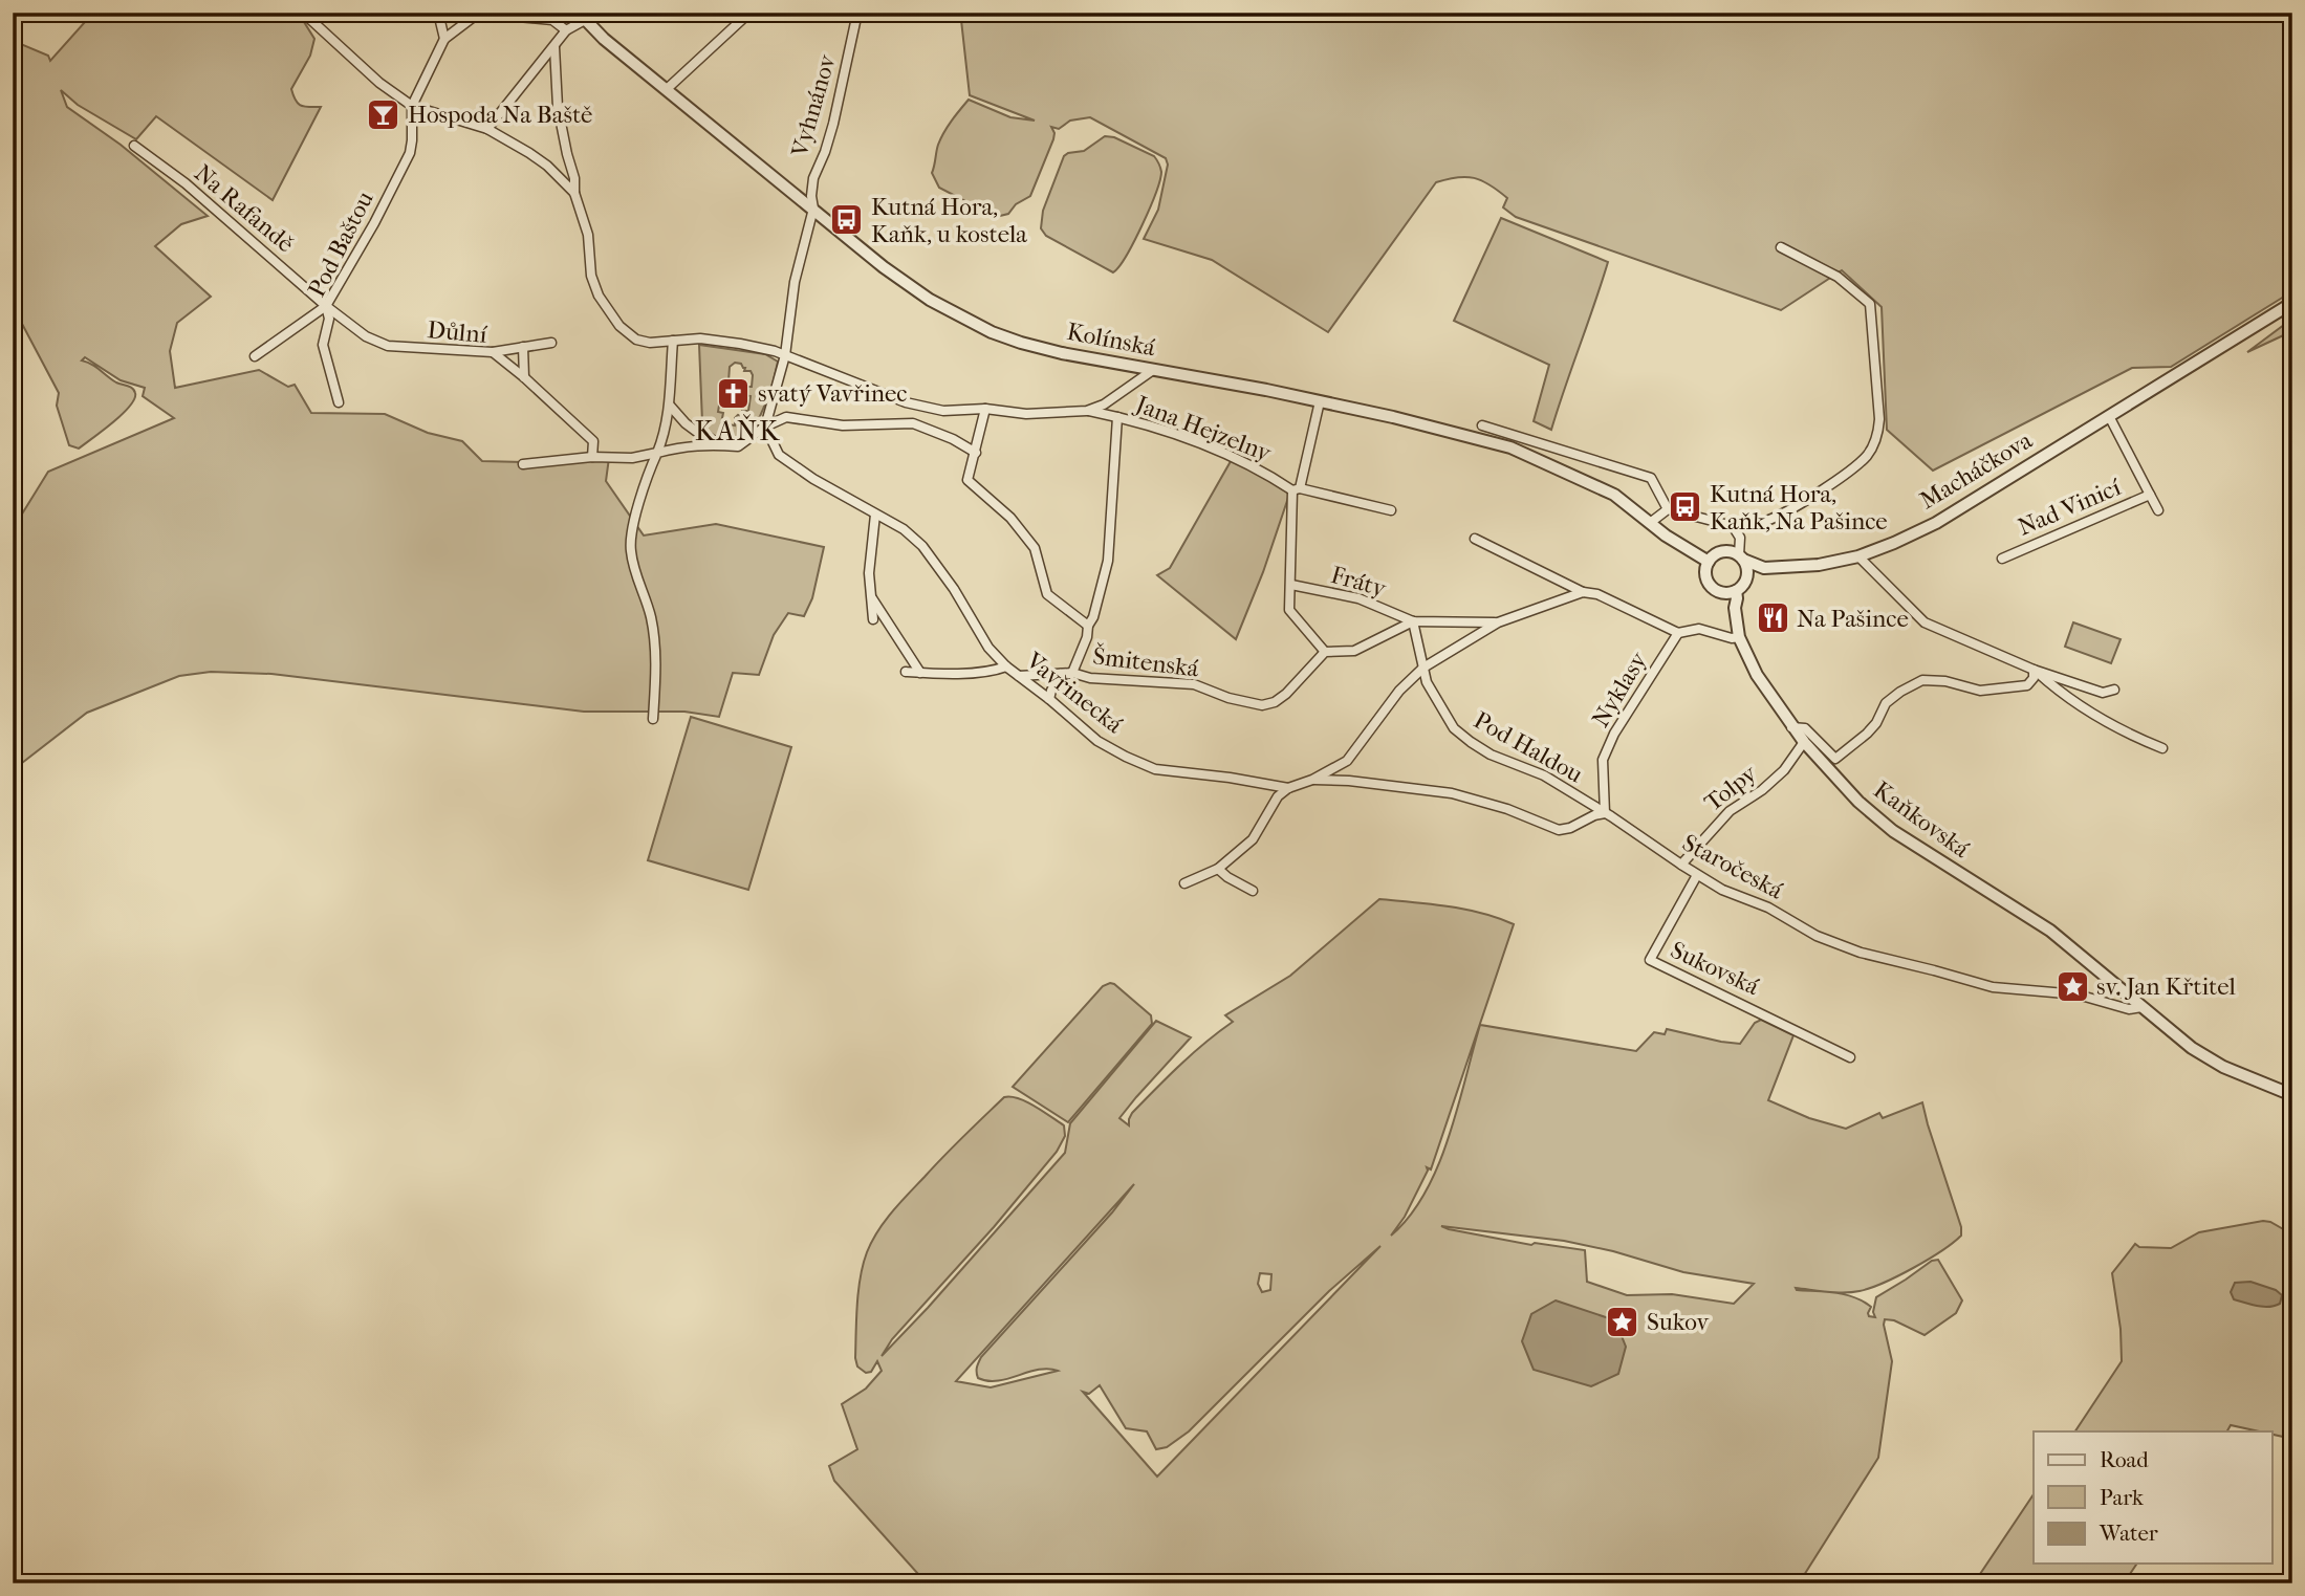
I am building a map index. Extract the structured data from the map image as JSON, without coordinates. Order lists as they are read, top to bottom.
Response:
{
  "streets": {
    "street": [
      "Vyhnánov",
      "Na Rafandě",
      "Pod Baštou",
      "Důlní",
      "Kolínská",
      "Jana Hejzelny",
      "Macháčkova",
      "Nad Vinicí",
      "Fráty",
      "Šmitenská",
      "Nyklasy",
      "Vavřinecká",
      "Pod Haldou",
      "Tolpy",
      "Kaňkovská",
      "Staročeská",
      "Sukovská"
    ]
  },
  "crossings": [
    ["Vyhnánov", "Kolínská"],
    ["Vyhnánov", "Vavřinecká"],
    ["Na Rafandě", "Pod Baštou"],
    ["Na Rafandě", "Důlní"],
    ["Pod Baštou", "Důlní"],
    ["Kolínská", "Jana Hejzelny"],
    ["Kolínská", "Kaňkovská"],
    ["Macháčkova", "Nad Vinicí"],
    ["Fráty", "Pod Haldou"],
    ["Šmitenská", "Vavřinecká"],
    ["Nyklasy", "Pod Haldou"],
    ["Nyklasy", "Staročeská"],
    ["Pod Haldou", "Staročeská"],
    ["Tolpy", "Kaňkovská"],
    ["Tolpy", "Staročeská"],
    ["Kaňkovská", "Staročeská"],
    ["Staročeská", "Sukovská"]
  ],
  "districts": ["KAŇK"],
  "places": {
    "bar": ["Hospoda Na Baště"],
    "bus stop": ["Kutná Hora, Kaňk, u kostela", "Kutná Hora, Kaňk, Na Pašince"],
    "church": ["svatý Vavřinec"],
    "restaurant": ["Na Pašince"],
    "place": ["sv. Jan Křtitel", "Sukov"]
  },
  "legend": ["Road", "Park", "Water"]
}
